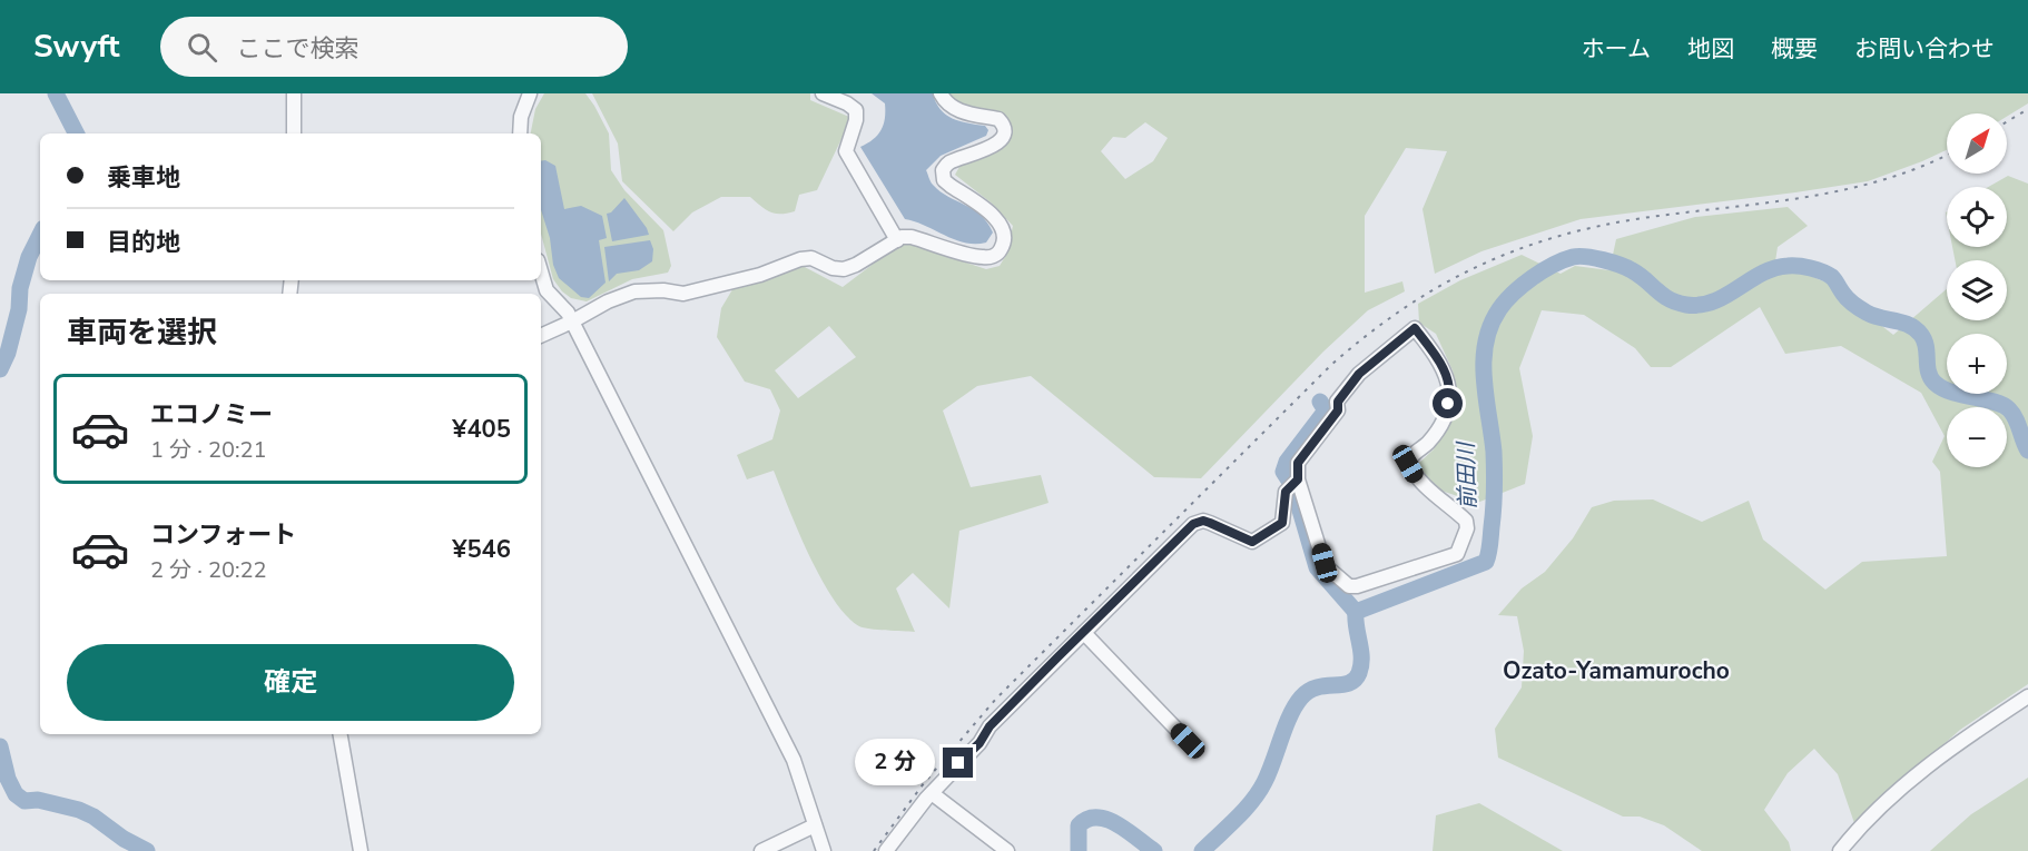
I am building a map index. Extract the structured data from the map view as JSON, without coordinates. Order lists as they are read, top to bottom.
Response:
{
  "districts": ["Ozato-Yamamurocho"],
  "water": ["前田川"],
  "north": "top right",
  "page": {
    "header": "Swyft",
    "search": "ここで検索",
    "nav": [
      "ホーム",
      "地図",
      "概要",
      "お問い合わせ"
    ],
    "map_buttons": ["+", "−"],
    "banner": ["乗車地", "目的地"],
    "heading": "車両を選択",
    "list": [
      {
        "name": "エコノミー",
        "note": "1 分 · 20:21",
        "value": "¥405"
      },
      {
        "name": "コンフォート",
        "note": "2 分 · 20:22",
        "value": "¥546"
      }
    ],
    "buttons": "確定",
    "bubble": "2 分"
  }
}
